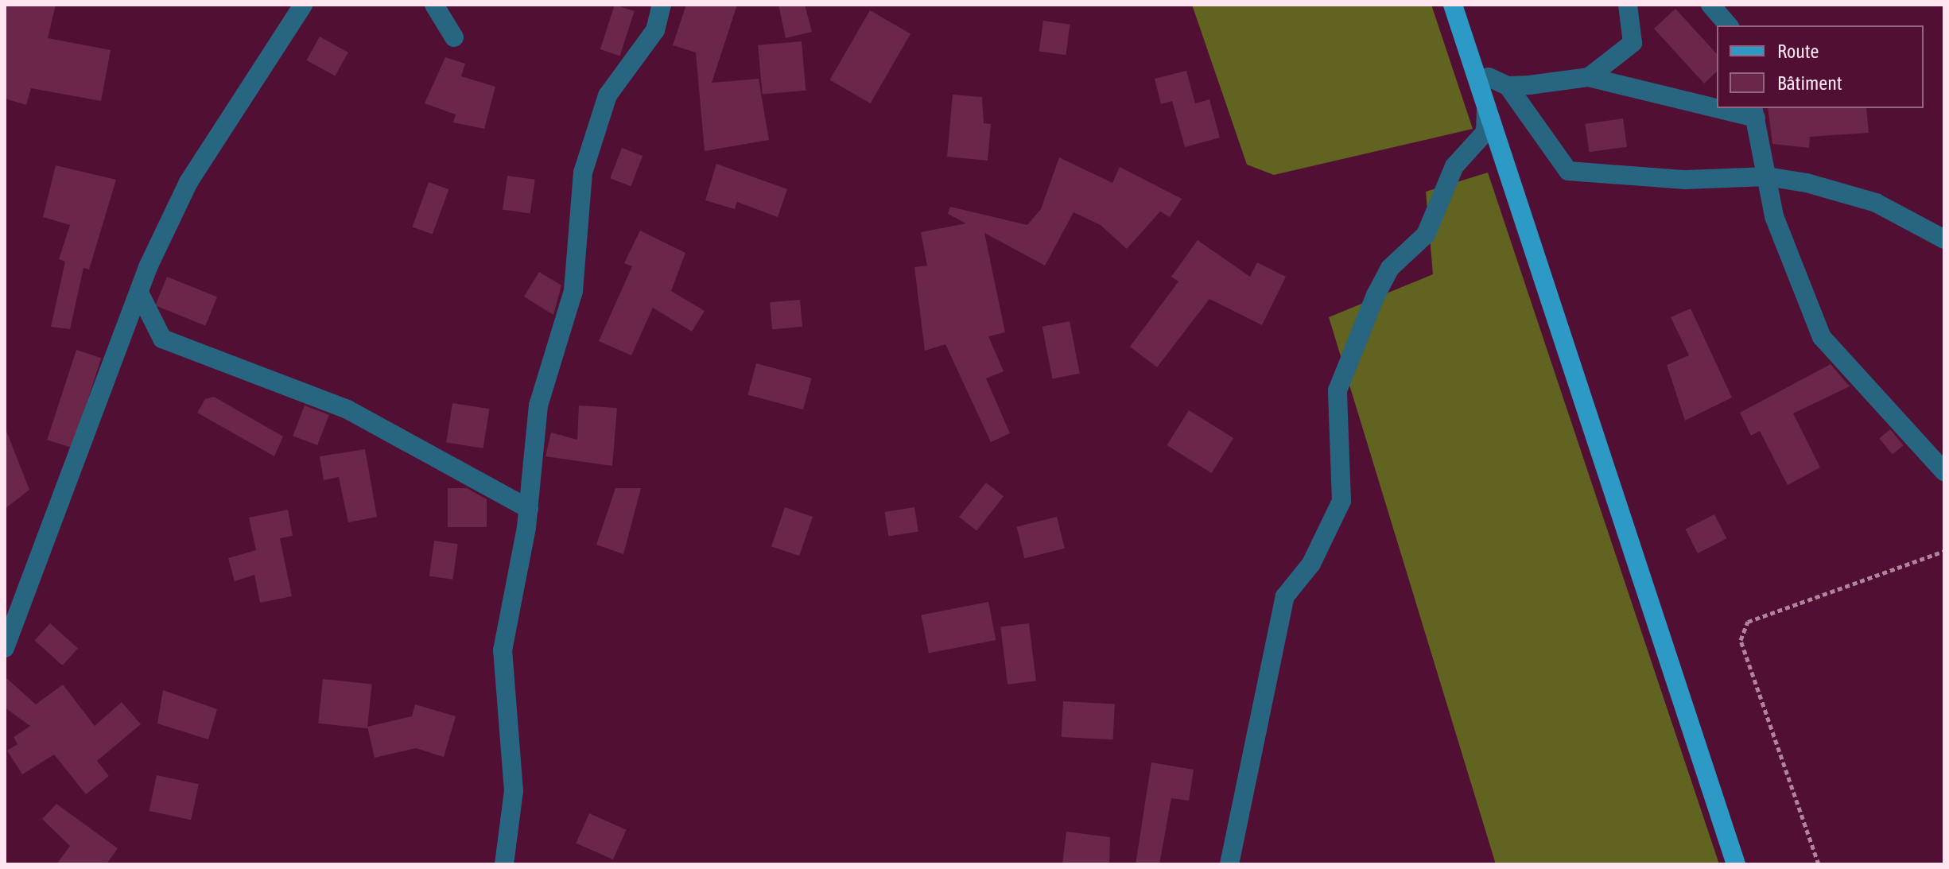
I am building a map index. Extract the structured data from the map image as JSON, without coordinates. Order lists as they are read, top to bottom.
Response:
{
  "legend": ["Route", "Bâtiment"]
}
